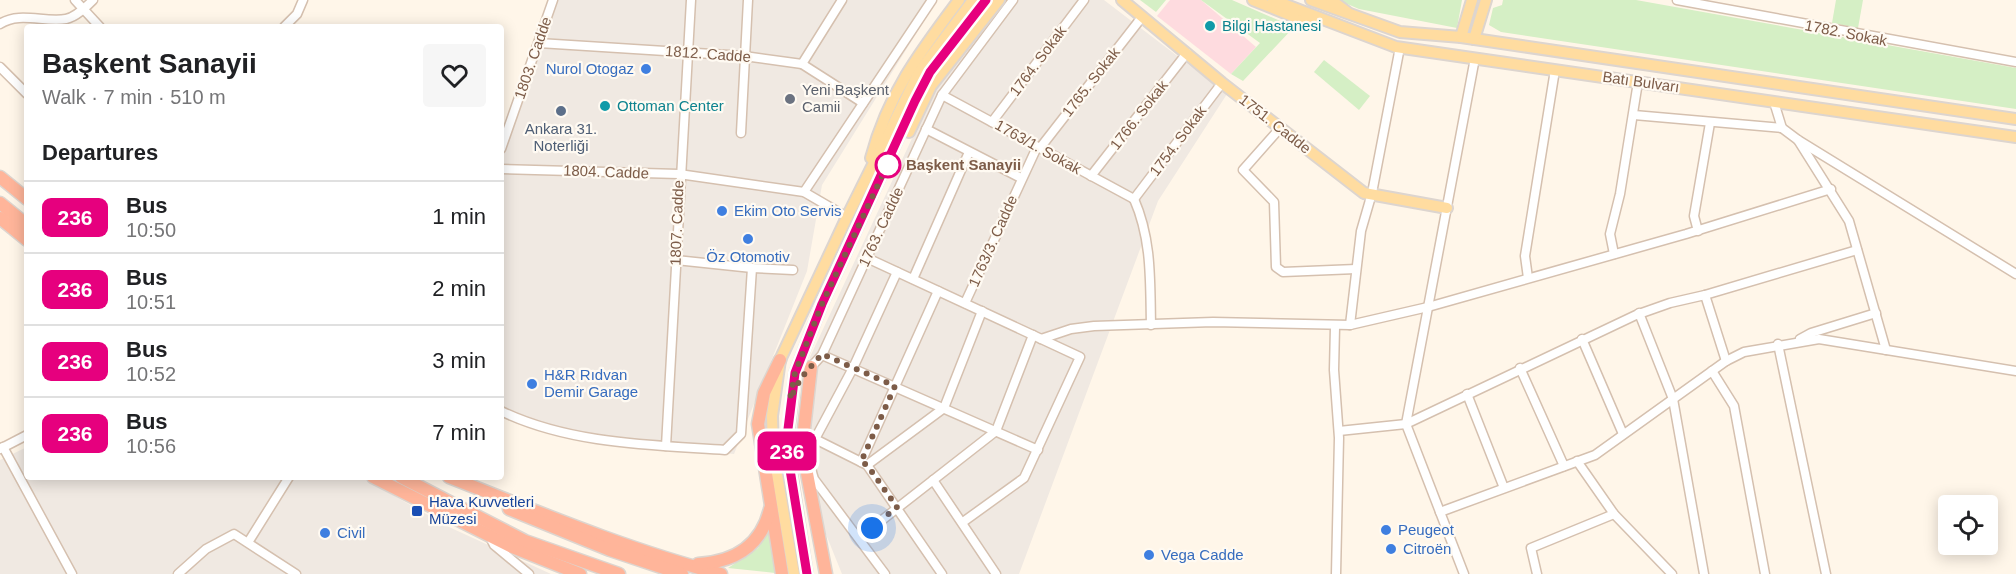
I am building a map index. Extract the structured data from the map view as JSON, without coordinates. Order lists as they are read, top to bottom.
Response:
{
  "streets": {
    "main road": ["Batı Bulvarı", "1751. Cadde"],
    "street": [
      "1782. Sokak",
      "1812. Cadde",
      "1803. Cadde",
      "1764. Sokak",
      "1765. Sokak",
      "1766. Sokak",
      "1754. Sokak",
      "1763/1. Sokak",
      "1804. Cadde",
      "1807. Cadde",
      "1763. Cadde",
      "1763/3. Cadde"
    ]
  },
  "crossings": [
    ["1812. Cadde", "1803. Cadde"],
    ["1812. Cadde", "1807. Cadde"],
    ["1764. Sokak", "1763/1. Sokak"],
    ["1765. Sokak", "1751. Cadde"],
    ["1765. Sokak", "1763/1. Sokak"],
    ["1765. Sokak", "1763/3. Cadde"],
    ["1766. Sokak", "1751. Cadde"],
    ["1766. Sokak", "1763/1. Sokak"],
    ["1751. Cadde", "1754. Sokak"],
    ["1754. Sokak", "1763/1. Sokak"],
    ["1763/1. Sokak", "1763. Cadde"],
    ["1763/1. Sokak", "1763/3. Cadde"],
    ["1804. Cadde", "1807. Cadde"]
  ],
  "places": {
    "other": [
      "Bilgi Hastanesi",
      "Nurol Otogaz",
      "Yeni Başkent Camii",
      "Ottoman Center",
      "Ankara 31. Noterliği",
      "Başkent Sanayii",
      "Ekim Oto Servis",
      "Öz Otomotiv",
      "H&R Rıdvan Demir Garage",
      "Peugeot",
      "Civil",
      "Citroën",
      "Vega Cadde"
    ],
    "transit": ["Hava Kuvvetleri Müzesi"]
  },
  "lines": ["bus line 236"],
  "page": {
    "on_map": "236",
    "heading": [
      ["Başkent Sanayii", "Walk · 7 min · 510 m"],
      "Departures"
    ],
    "list": [
      {
        "mark": "236",
        "name": "Bus",
        "note": "10:50",
        "value": "1 min"
      },
      {
        "mark": "236",
        "name": "Bus",
        "note": "10:51",
        "value": "2 min"
      },
      {
        "mark": "236",
        "name": "Bus",
        "note": "10:52",
        "value": "3 min"
      },
      {
        "mark": "236",
        "name": "Bus",
        "note": "10:56",
        "value": "7 min"
      }
    ]
  }
}
